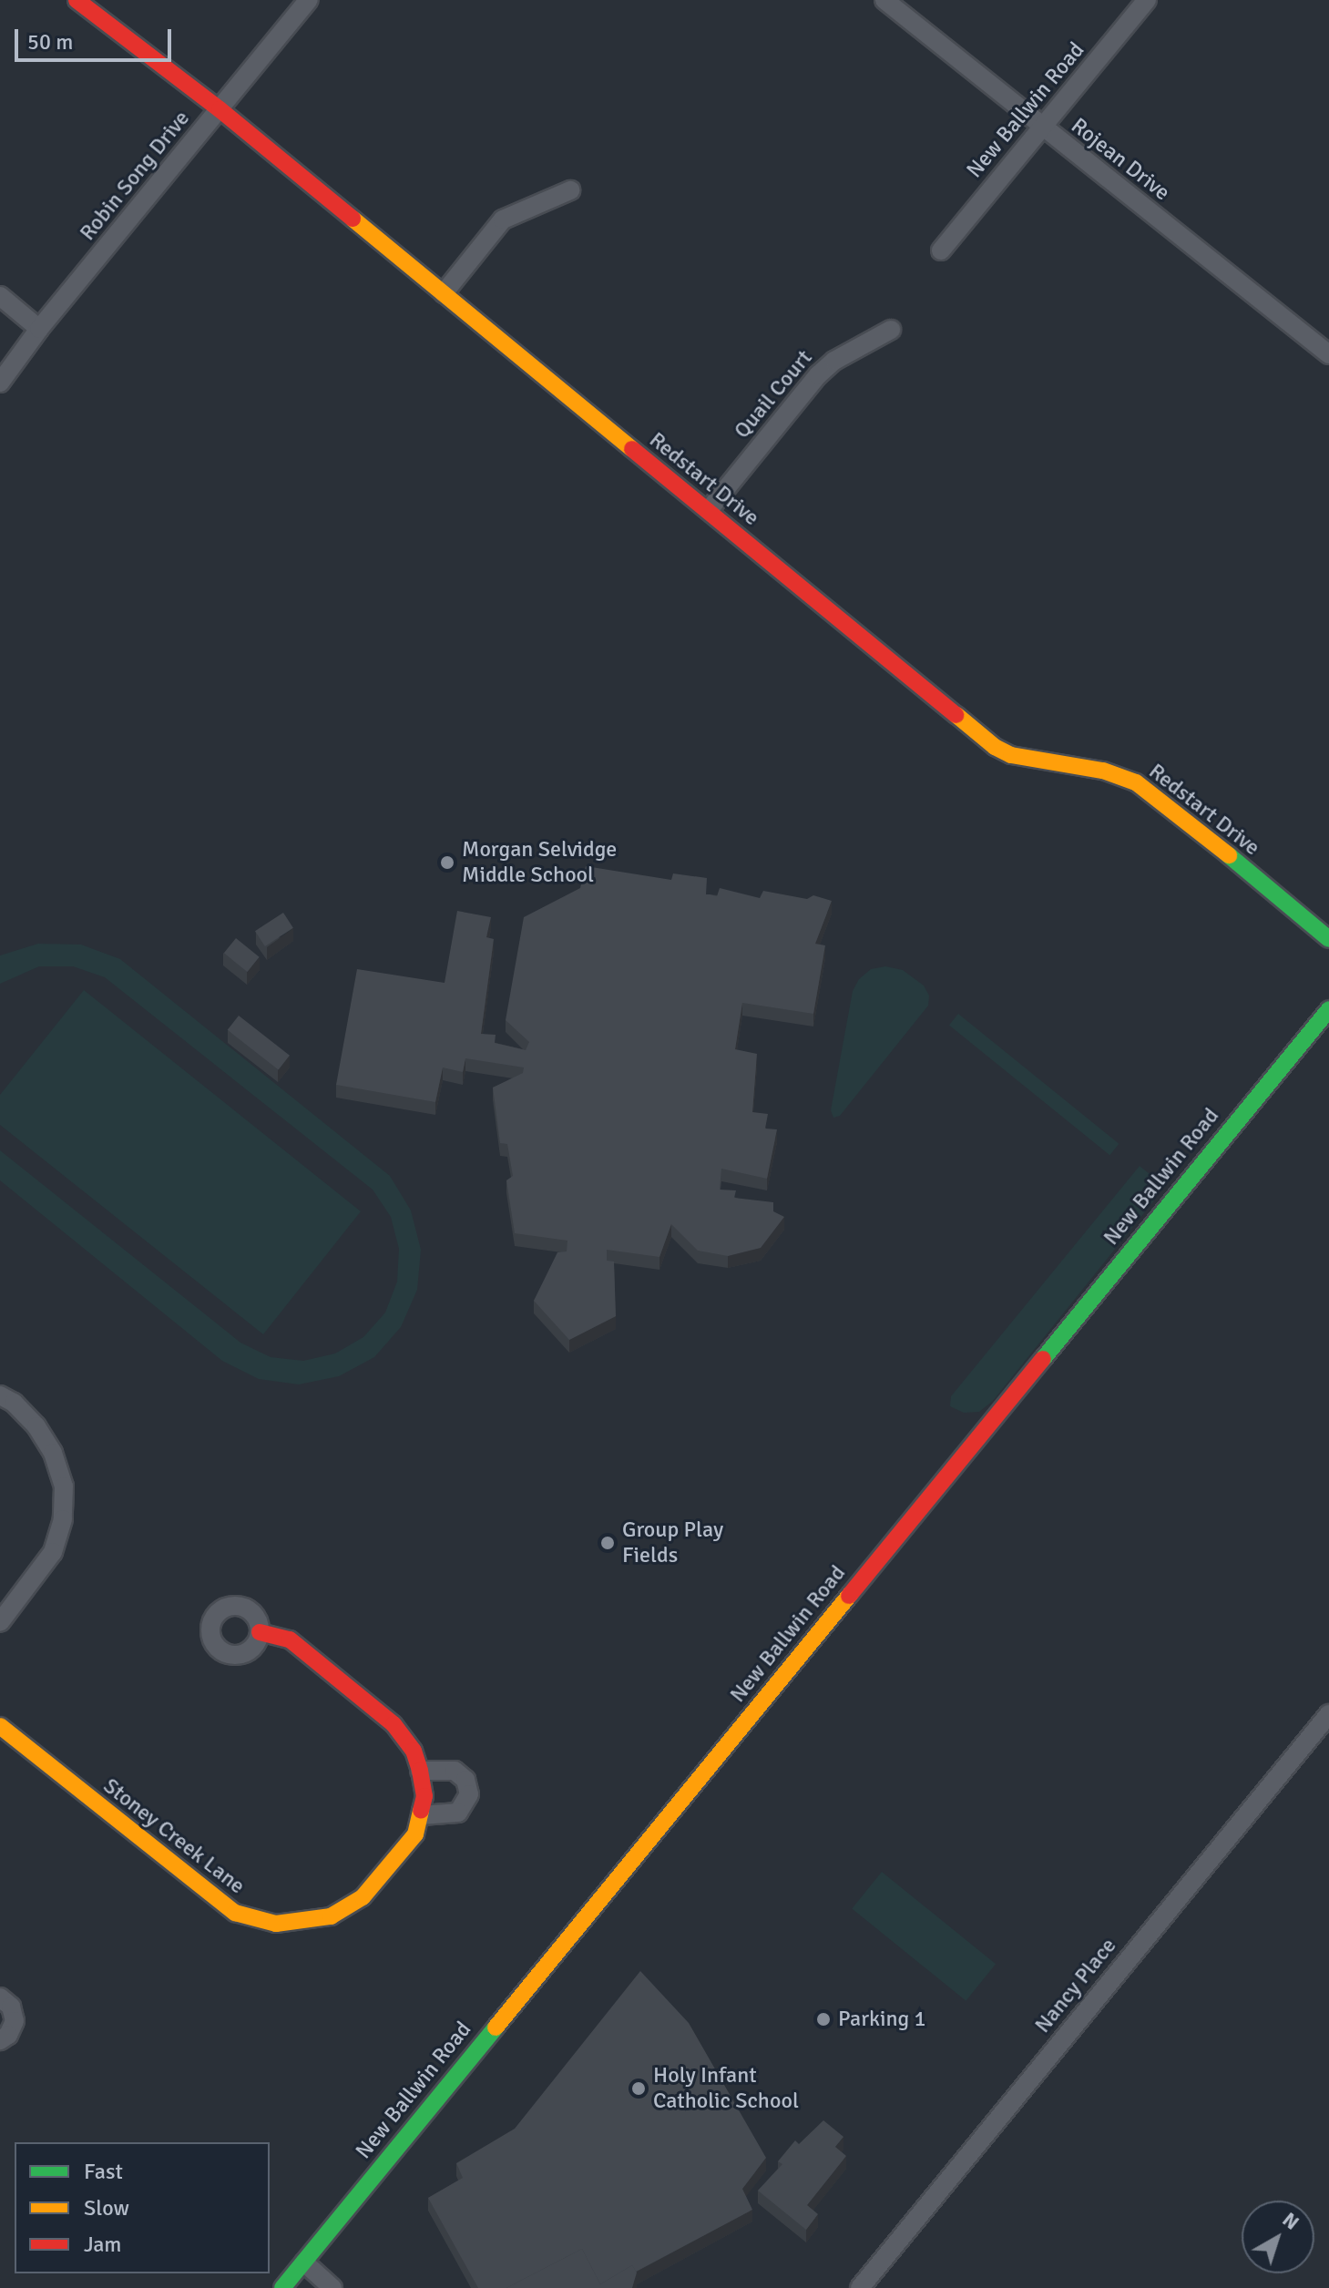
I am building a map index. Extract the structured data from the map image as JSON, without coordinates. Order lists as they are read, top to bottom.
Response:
{
  "streets": {
    "street": [
      "New Ballwin Road",
      "Rojean Drive",
      "Robin Song Drive",
      "Quail Court",
      "Redstart Drive",
      "Stoney Creek Lane",
      "Nancy Place"
    ]
  },
  "crossings": [
    ["New Ballwin Road", "Rojean Drive"],
    ["Robin Song Drive", "Redstart Drive"],
    ["Quail Court", "Redstart Drive"]
  ],
  "places": [
    "Morgan Selvidge Middle School",
    "Group Play Fields",
    "Parking 1",
    "Holy Infant Catholic School"
  ],
  "legend": ["Fast", "Slow", "Jam"],
  "scale_bar": "50 m",
  "north": "top right"
}
